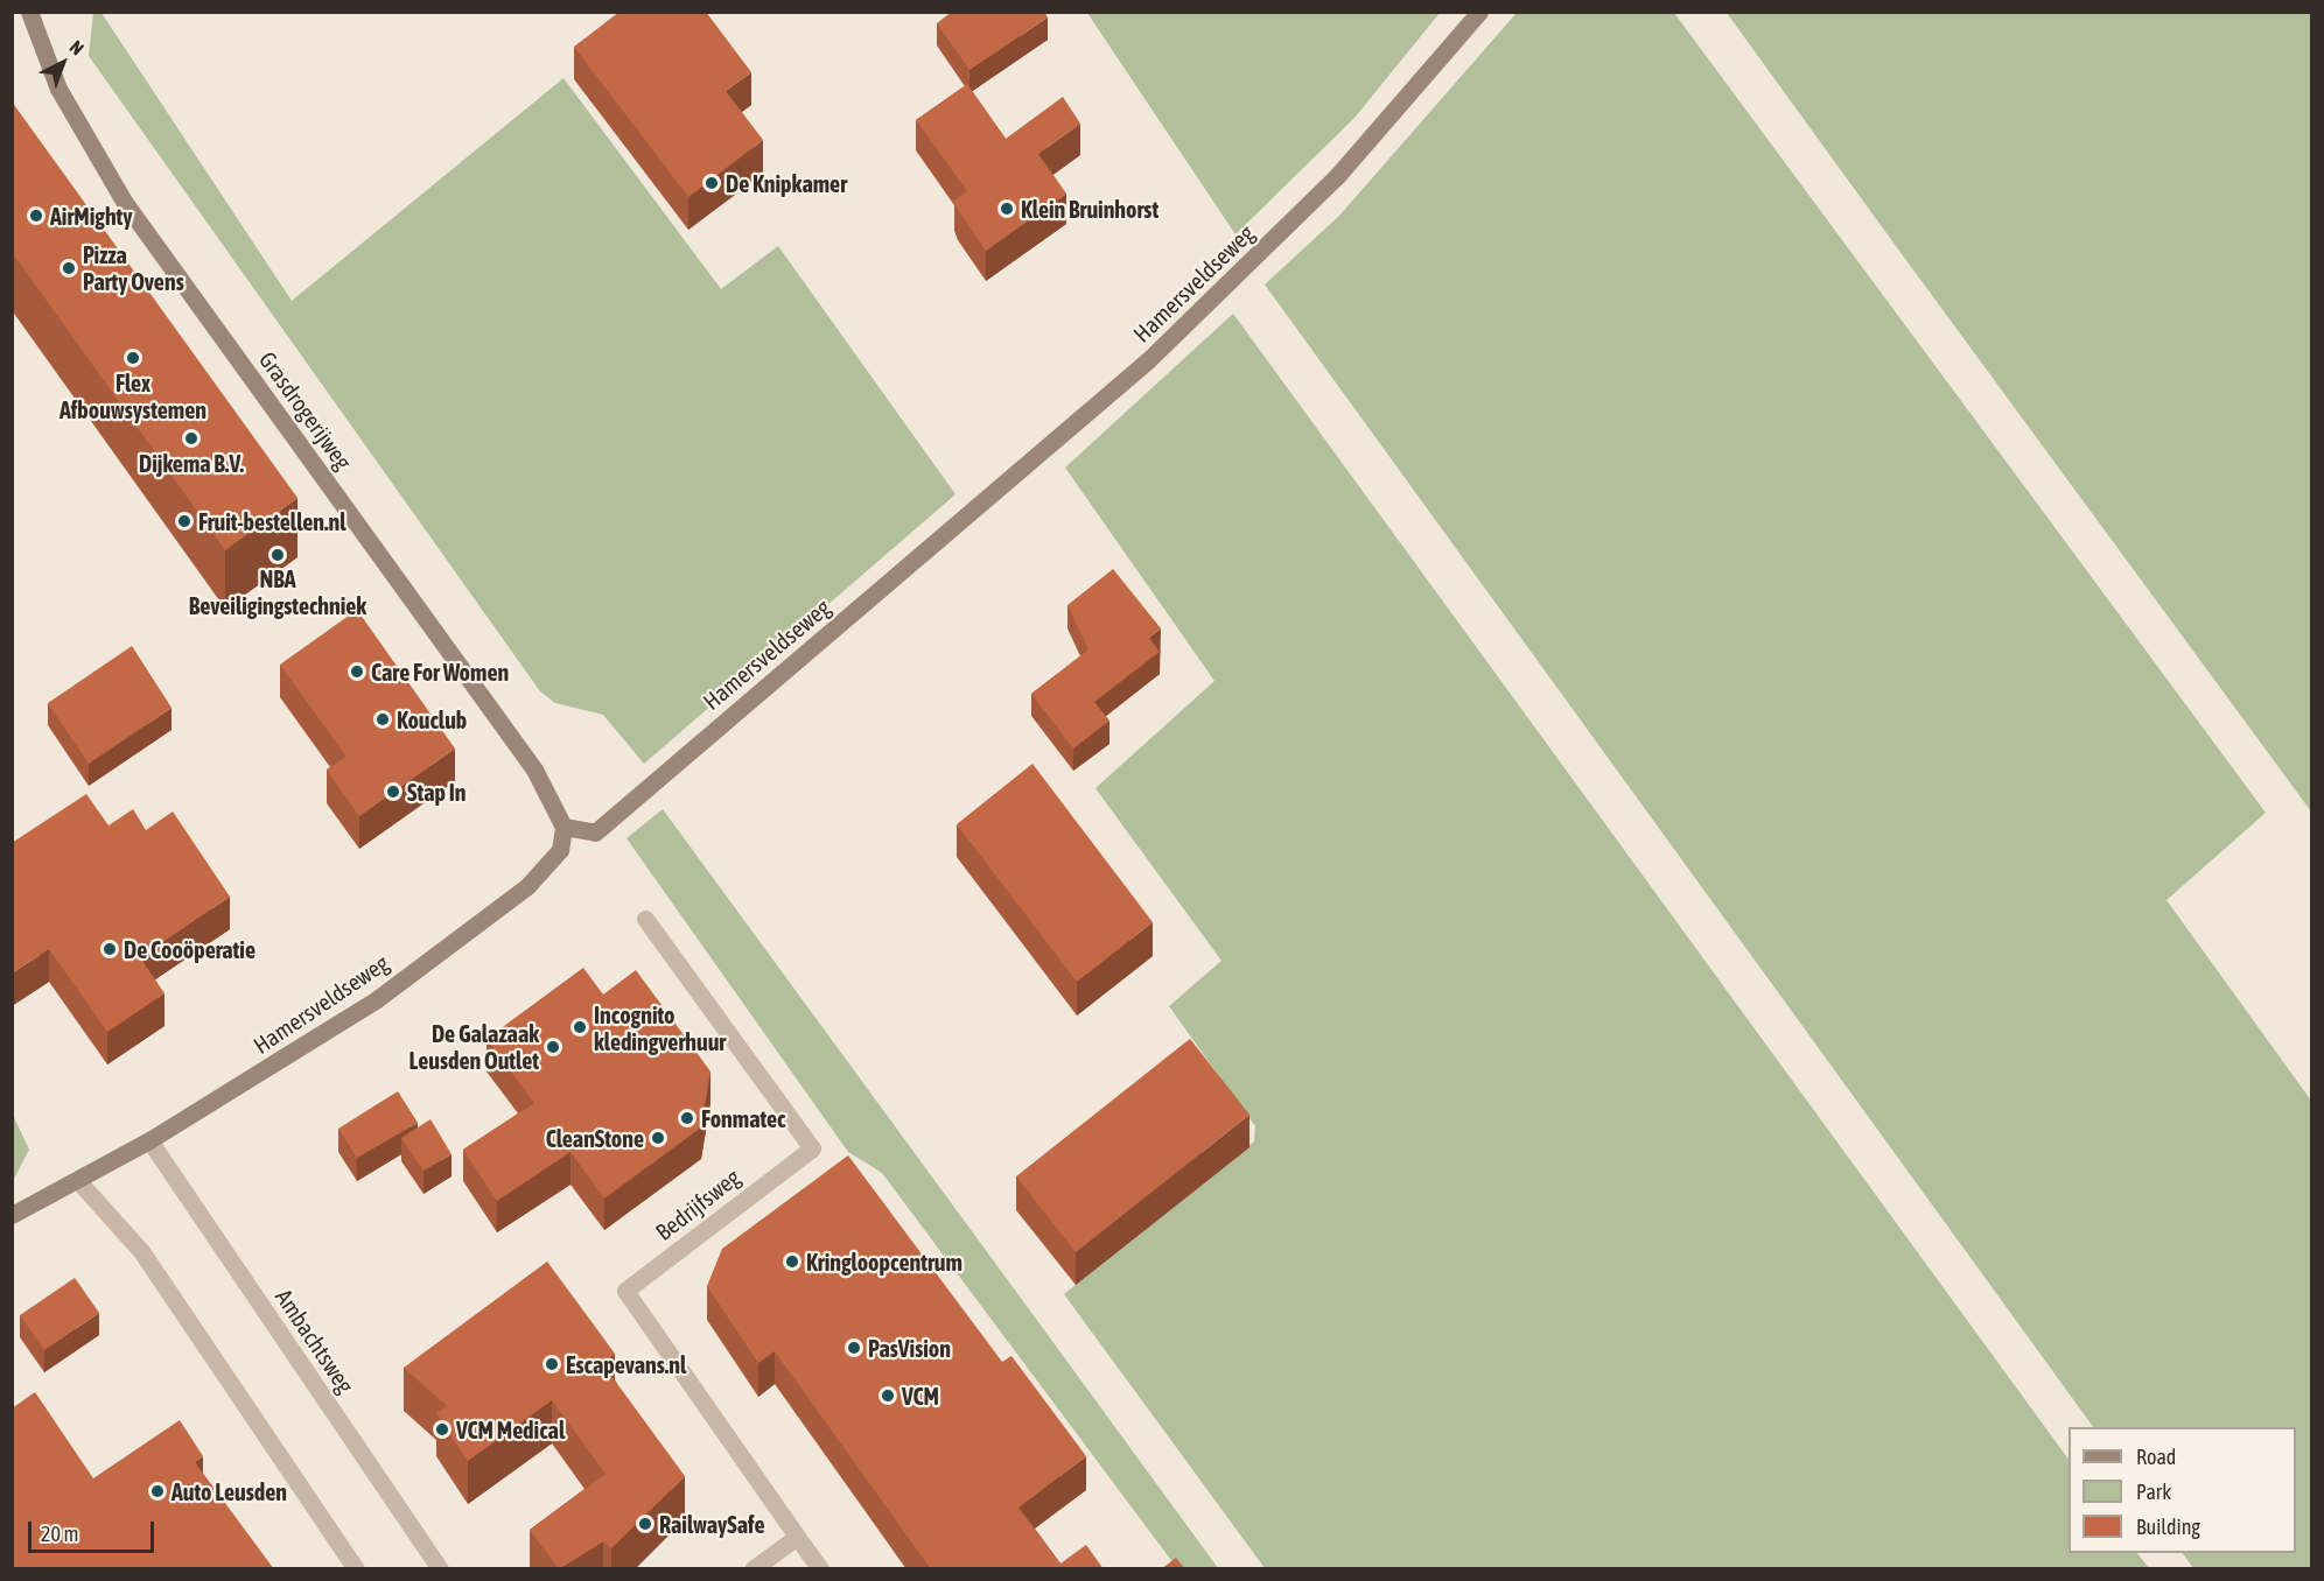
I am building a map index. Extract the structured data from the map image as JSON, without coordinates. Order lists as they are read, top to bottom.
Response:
{
  "streets": {
    "street": [
      "Hamersveldseweg",
      "Grasdrogerijweg",
      "Bedrijfsweg",
      "Ambachtsweg"
    ]
  },
  "crossings": [
    ["Hamersveldseweg", "Grasdrogerijweg"],
    ["Hamersveldseweg", "Ambachtsweg"]
  ],
  "places": [
    "De Knipkamer",
    "Klein Bruinhorst",
    "AirMighty",
    "Pizza Party Ovens",
    "Flex Afbouwsystemen",
    "Dijkema B.V.",
    "Fruit-bestellen.nl",
    "NBA Beveiligingstechniek",
    "Care For Women",
    "Kouclub",
    "Stap In",
    "De Cooöperatie",
    "Incognito kledingverhuur",
    "De Galazaak Leusden Outlet",
    "Fonmatec",
    "CleanStone",
    "Kringloopcentrum",
    "PasVision",
    "Escapevans.nl",
    "VCM",
    "VCM Medical",
    "Auto Leusden",
    "RailwaySafe"
  ],
  "legend": ["Road", "Park", "Building"],
  "scale_bar": "20 m",
  "north": "top right"
}
